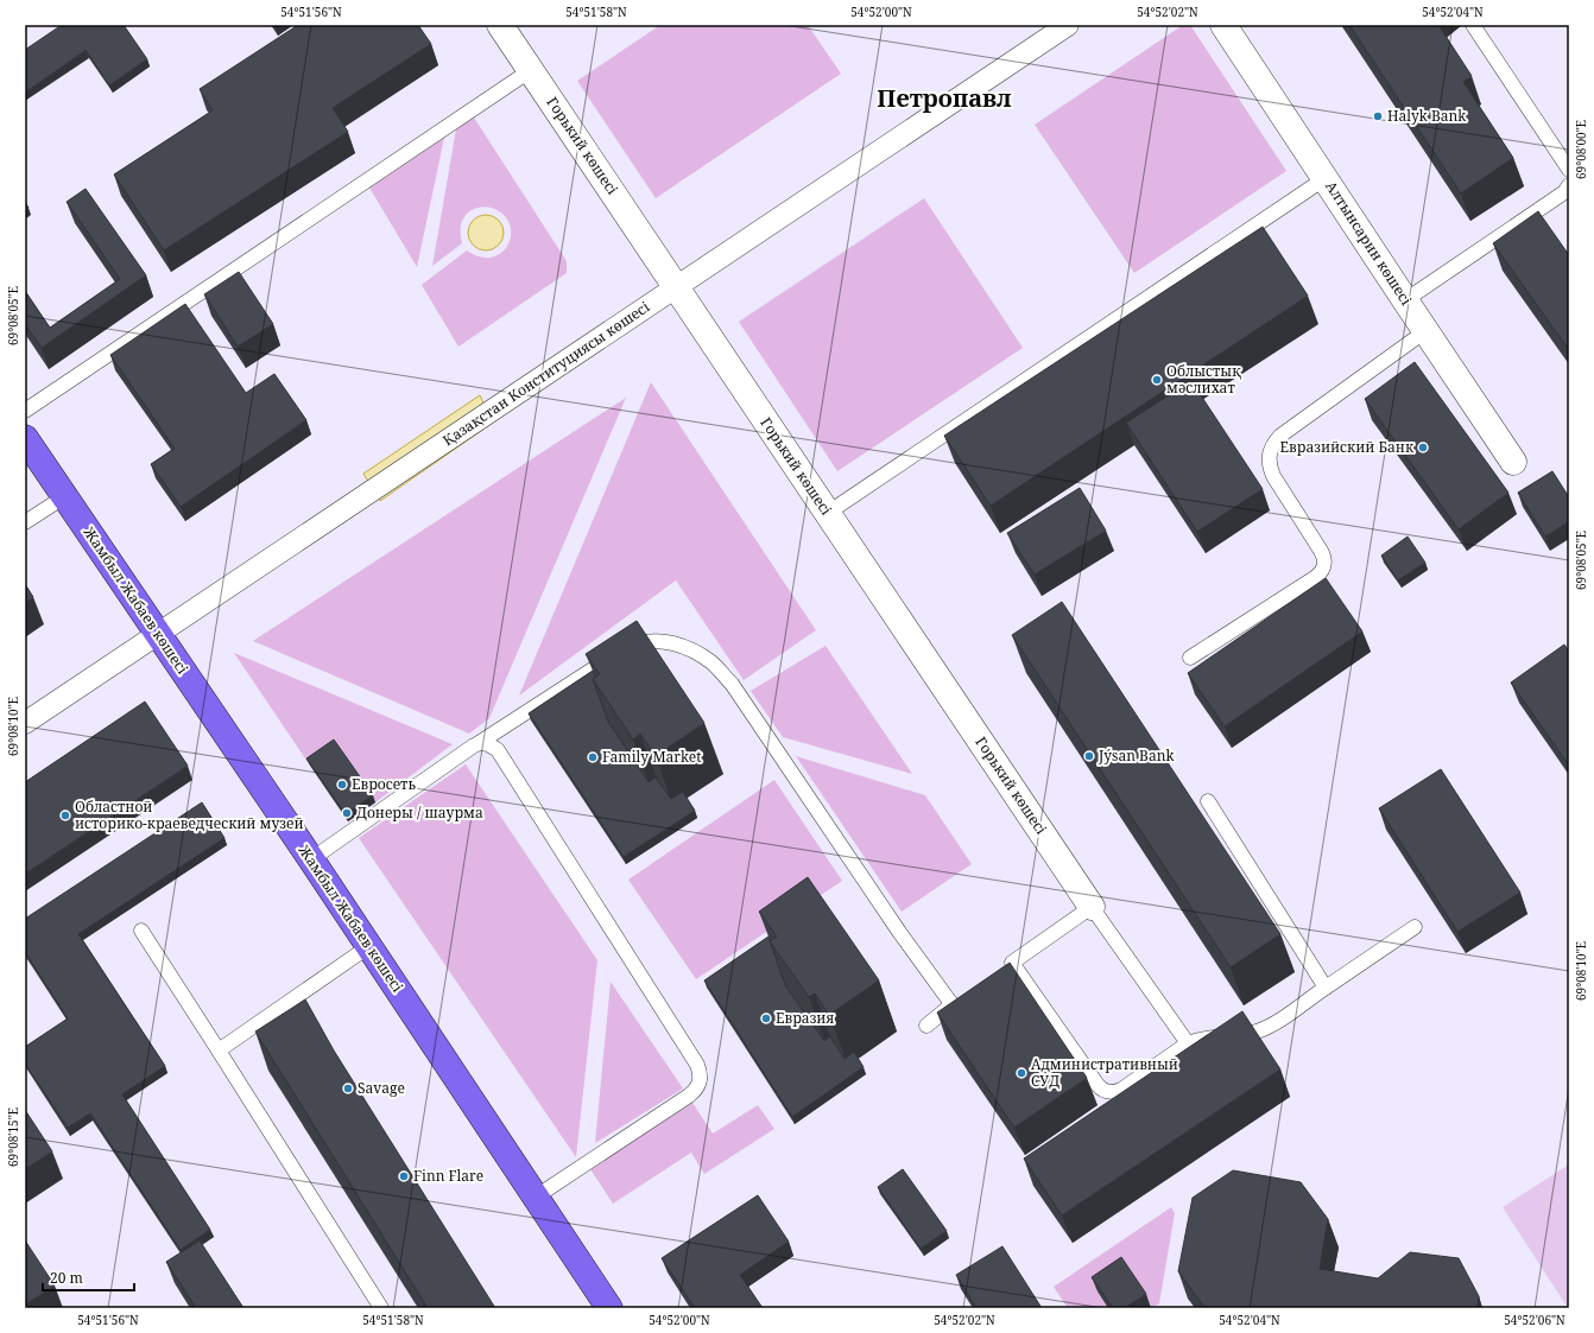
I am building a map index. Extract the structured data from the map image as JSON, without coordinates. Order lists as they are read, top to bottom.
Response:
{
  "streets": {
    "main road": ["Жамбыл Жабаев көшесі"],
    "street": ["Горький көшесі", "Алтынсарин көшесі", "Қазақстан Конституциясы көшесі"]
  },
  "crossings": [
    ["Горький көшесі", "Қазақстан Конституциясы көшесі"],
    ["Қазақстан Конституциясы көшесі", "Жамбыл Жабаев көшесі"]
  ],
  "districts": ["Петропавл"],
  "places": [
    "Halyk Bank",
    "Облыстық мәслихат",
    "Евразийский Банк",
    "Jýsan Bank",
    "Family Мarket",
    "Евросеть",
    "Донеры / шаурма",
    "Oбластной историко-краеведческий музей",
    "Евразия",
    "Административный СУД",
    "Savage",
    "Finn Flare"
  ],
  "scale_bar": "20 m",
  "coordinates": [
    "54°51'56\"N",
    "54°51'58\"N",
    "54°52'00\"N",
    "54°52'02\"N",
    "54°52'04\"N",
    "69°08'00\"E",
    "69°08'05\"E",
    "69°08'10\"E",
    "69°08'15\"E",
    "54°52'06\"N"
  ]
}
